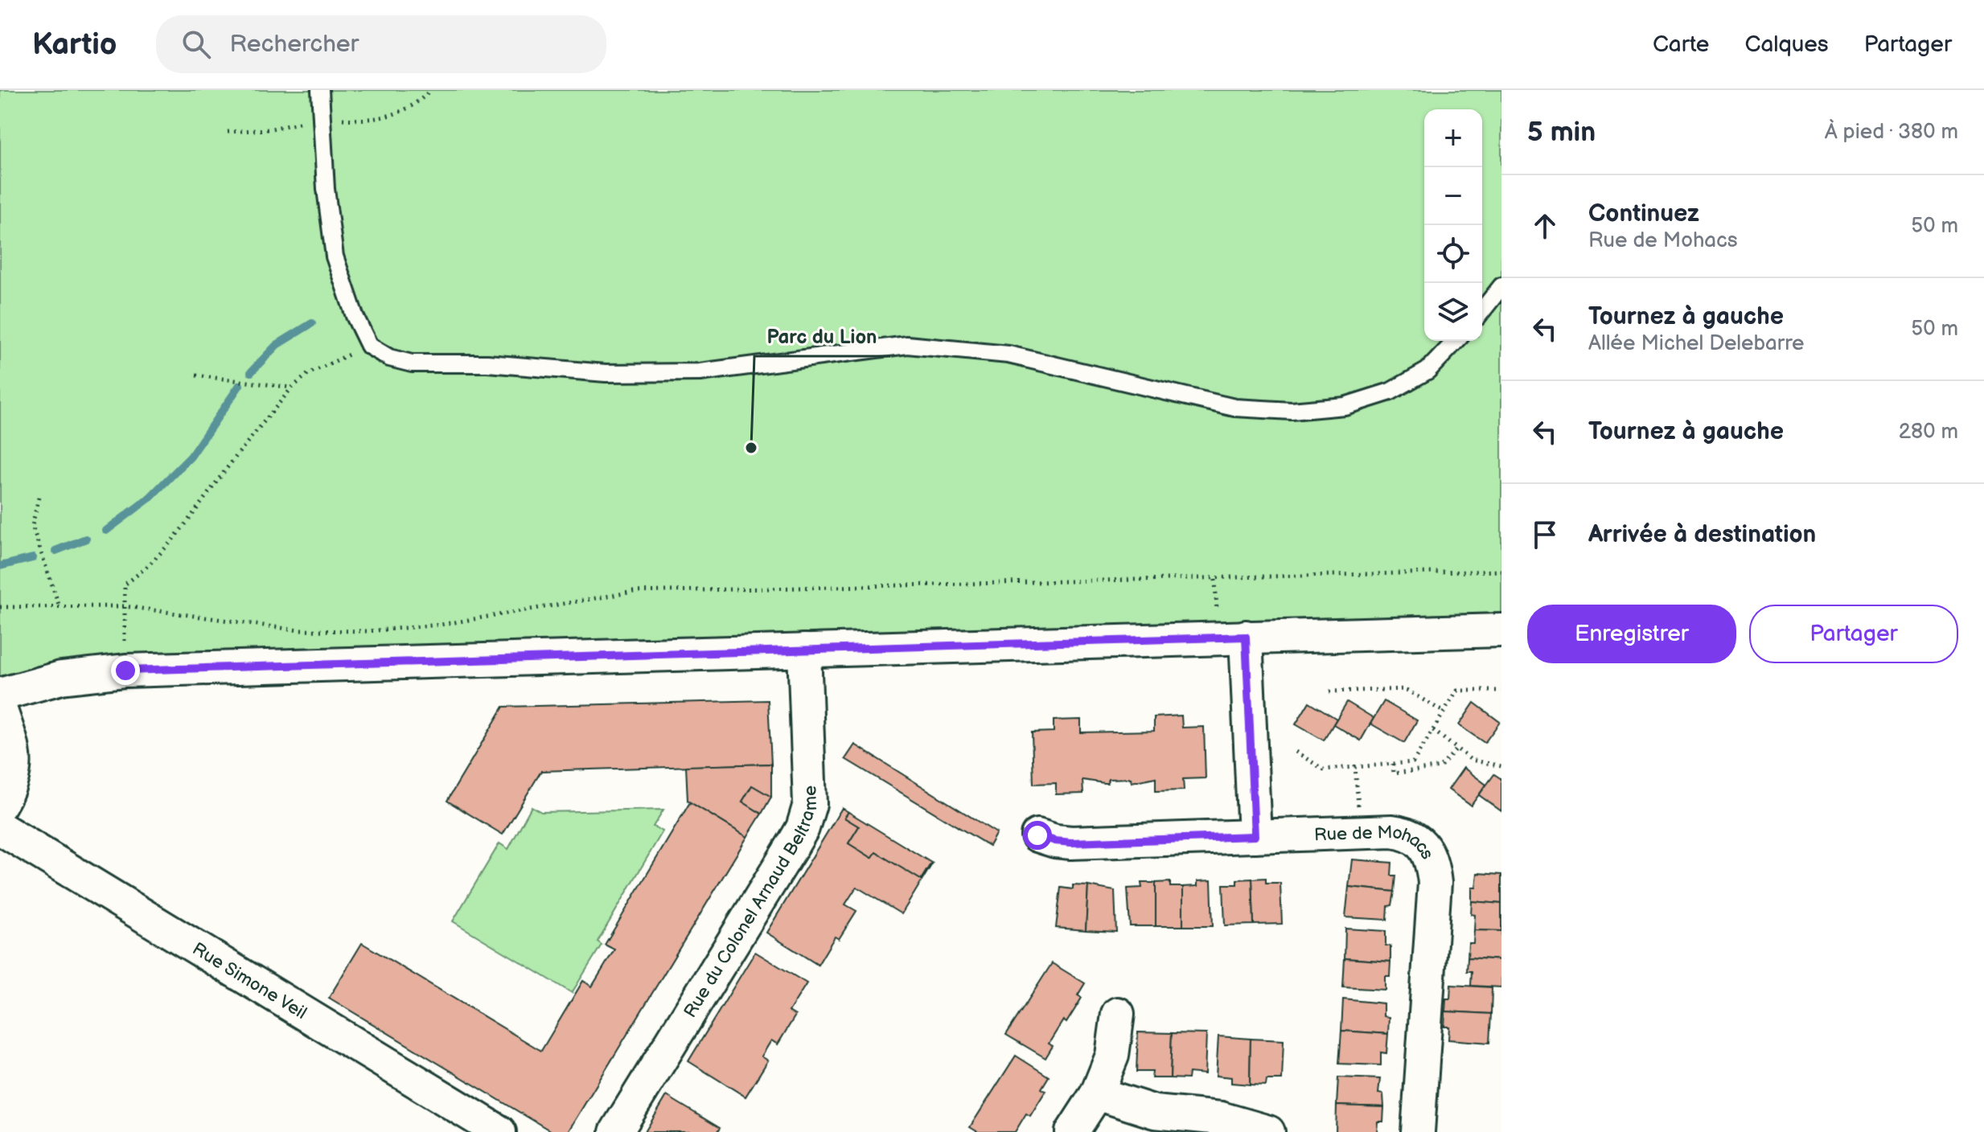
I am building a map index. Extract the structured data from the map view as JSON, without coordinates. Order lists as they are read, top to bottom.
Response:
{
  "streets": {
    "street": ["Rue de Mohacs", "Rue du Colonel Arnaud Beltrame", "Rue Simone Veil"]
  },
  "places": ["Parc du Lion"],
  "page": {
    "header": "Kartio",
    "search": "Rechercher",
    "nav": ["Carte", "Calques", "Partager"],
    "heading": ["5 min", "À pied · 380 m"],
    "map_buttons": ["+", "−"],
    "list": [
      ["Continuez", "Rue de Mohacs", "50 m"],
      ["Tournez à gauche", "Allée Michel Delebarre", "50 m"],
      ["Tournez à gauche", "280 m"],
      "Arrivée à destination"
    ],
    "buttons": ["Enregistrer", "Partager"]
  }
}
